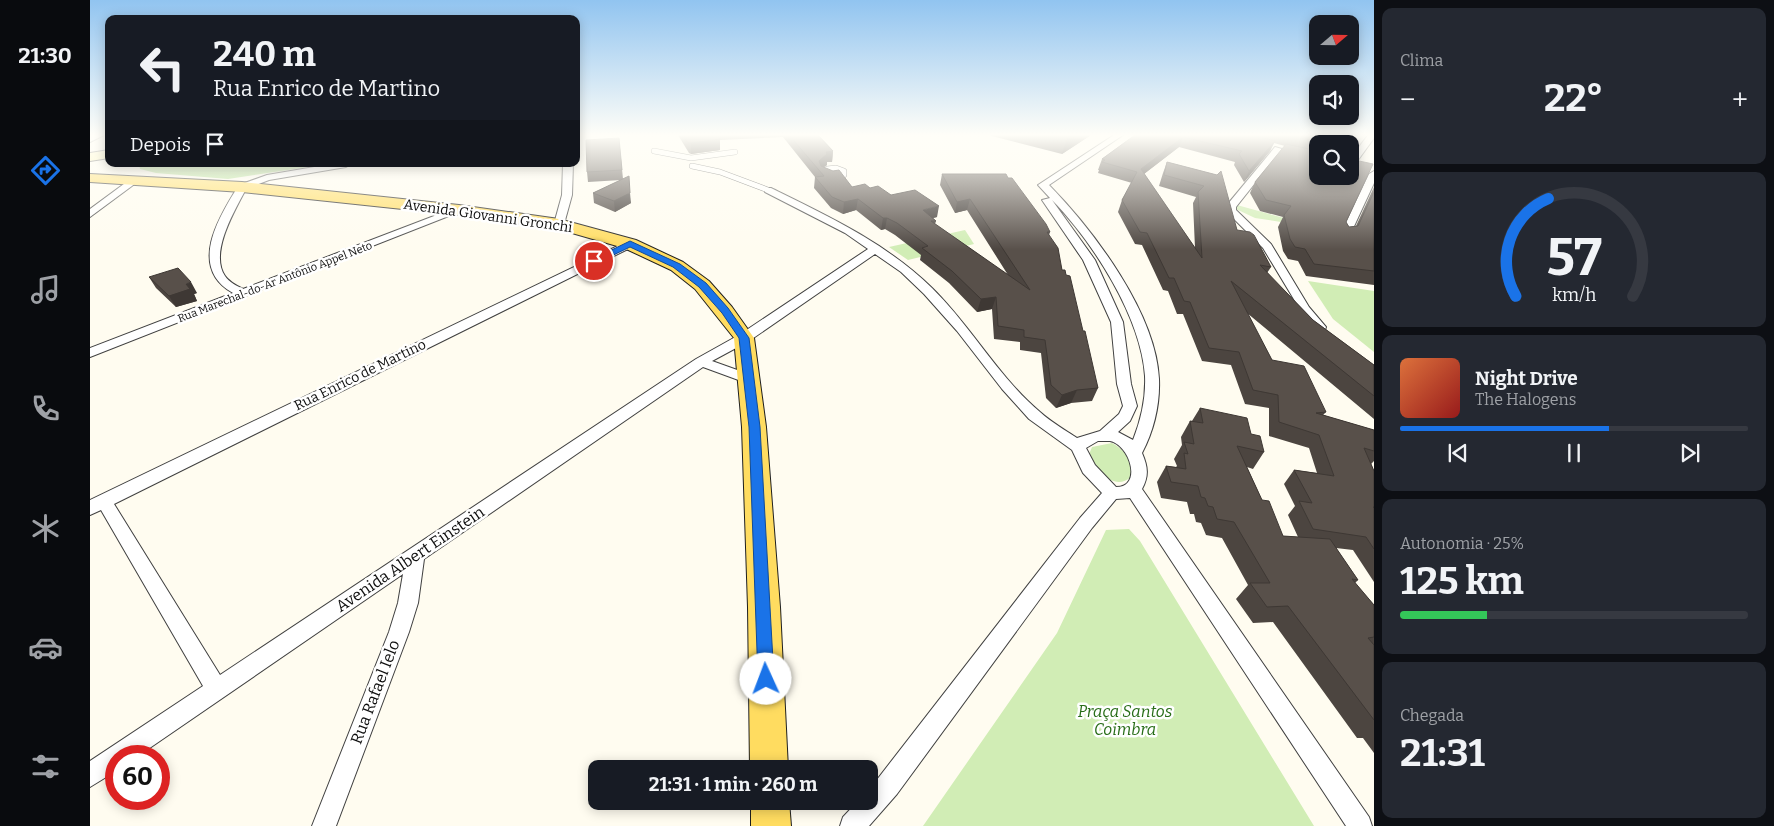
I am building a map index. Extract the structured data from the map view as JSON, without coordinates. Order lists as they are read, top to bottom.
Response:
{
  "streets": {
    "main road": ["Avenida Giovanni Gronchi"],
    "street": [
      "Rua Marechal-do-Ar Antônio Appel Neto",
      "Rua Enrico de Martino",
      "Avenida Albert Einstein",
      "Rua Rafael Ielo"
    ]
  },
  "crossings": [
    ["Avenida Giovanni Gronchi", "Rua Marechal-do-Ar Antônio Appel Neto"],
    ["Avenida Giovanni Gronchi", "Rua Enrico de Martino"],
    ["Avenida Giovanni Gronchi", "Avenida Albert Einstein"],
    ["Avenida Albert Einstein", "Rua Rafael Ielo"]
  ],
  "parks": ["Praça Santos Coimbra"],
  "north": "right",
  "page": {
    "tabs": "21:30",
    "tile": [
      "Clima",
      ["Autonomia · 25%", "125 km"],
      ["Chegada", "21:31"]
    ],
    "turn": ["240 m", "Rua Enrico de Martino"],
    "heat": ["−", "22°", "+"],
    "then": "Depois",
    "song": ["Night Drive", "The Halogens"],
    "limit": "60",
    "trip": "21:31 · 1 min · 260 m",
    "gauge": ["57", "km/h"]
  }
}
